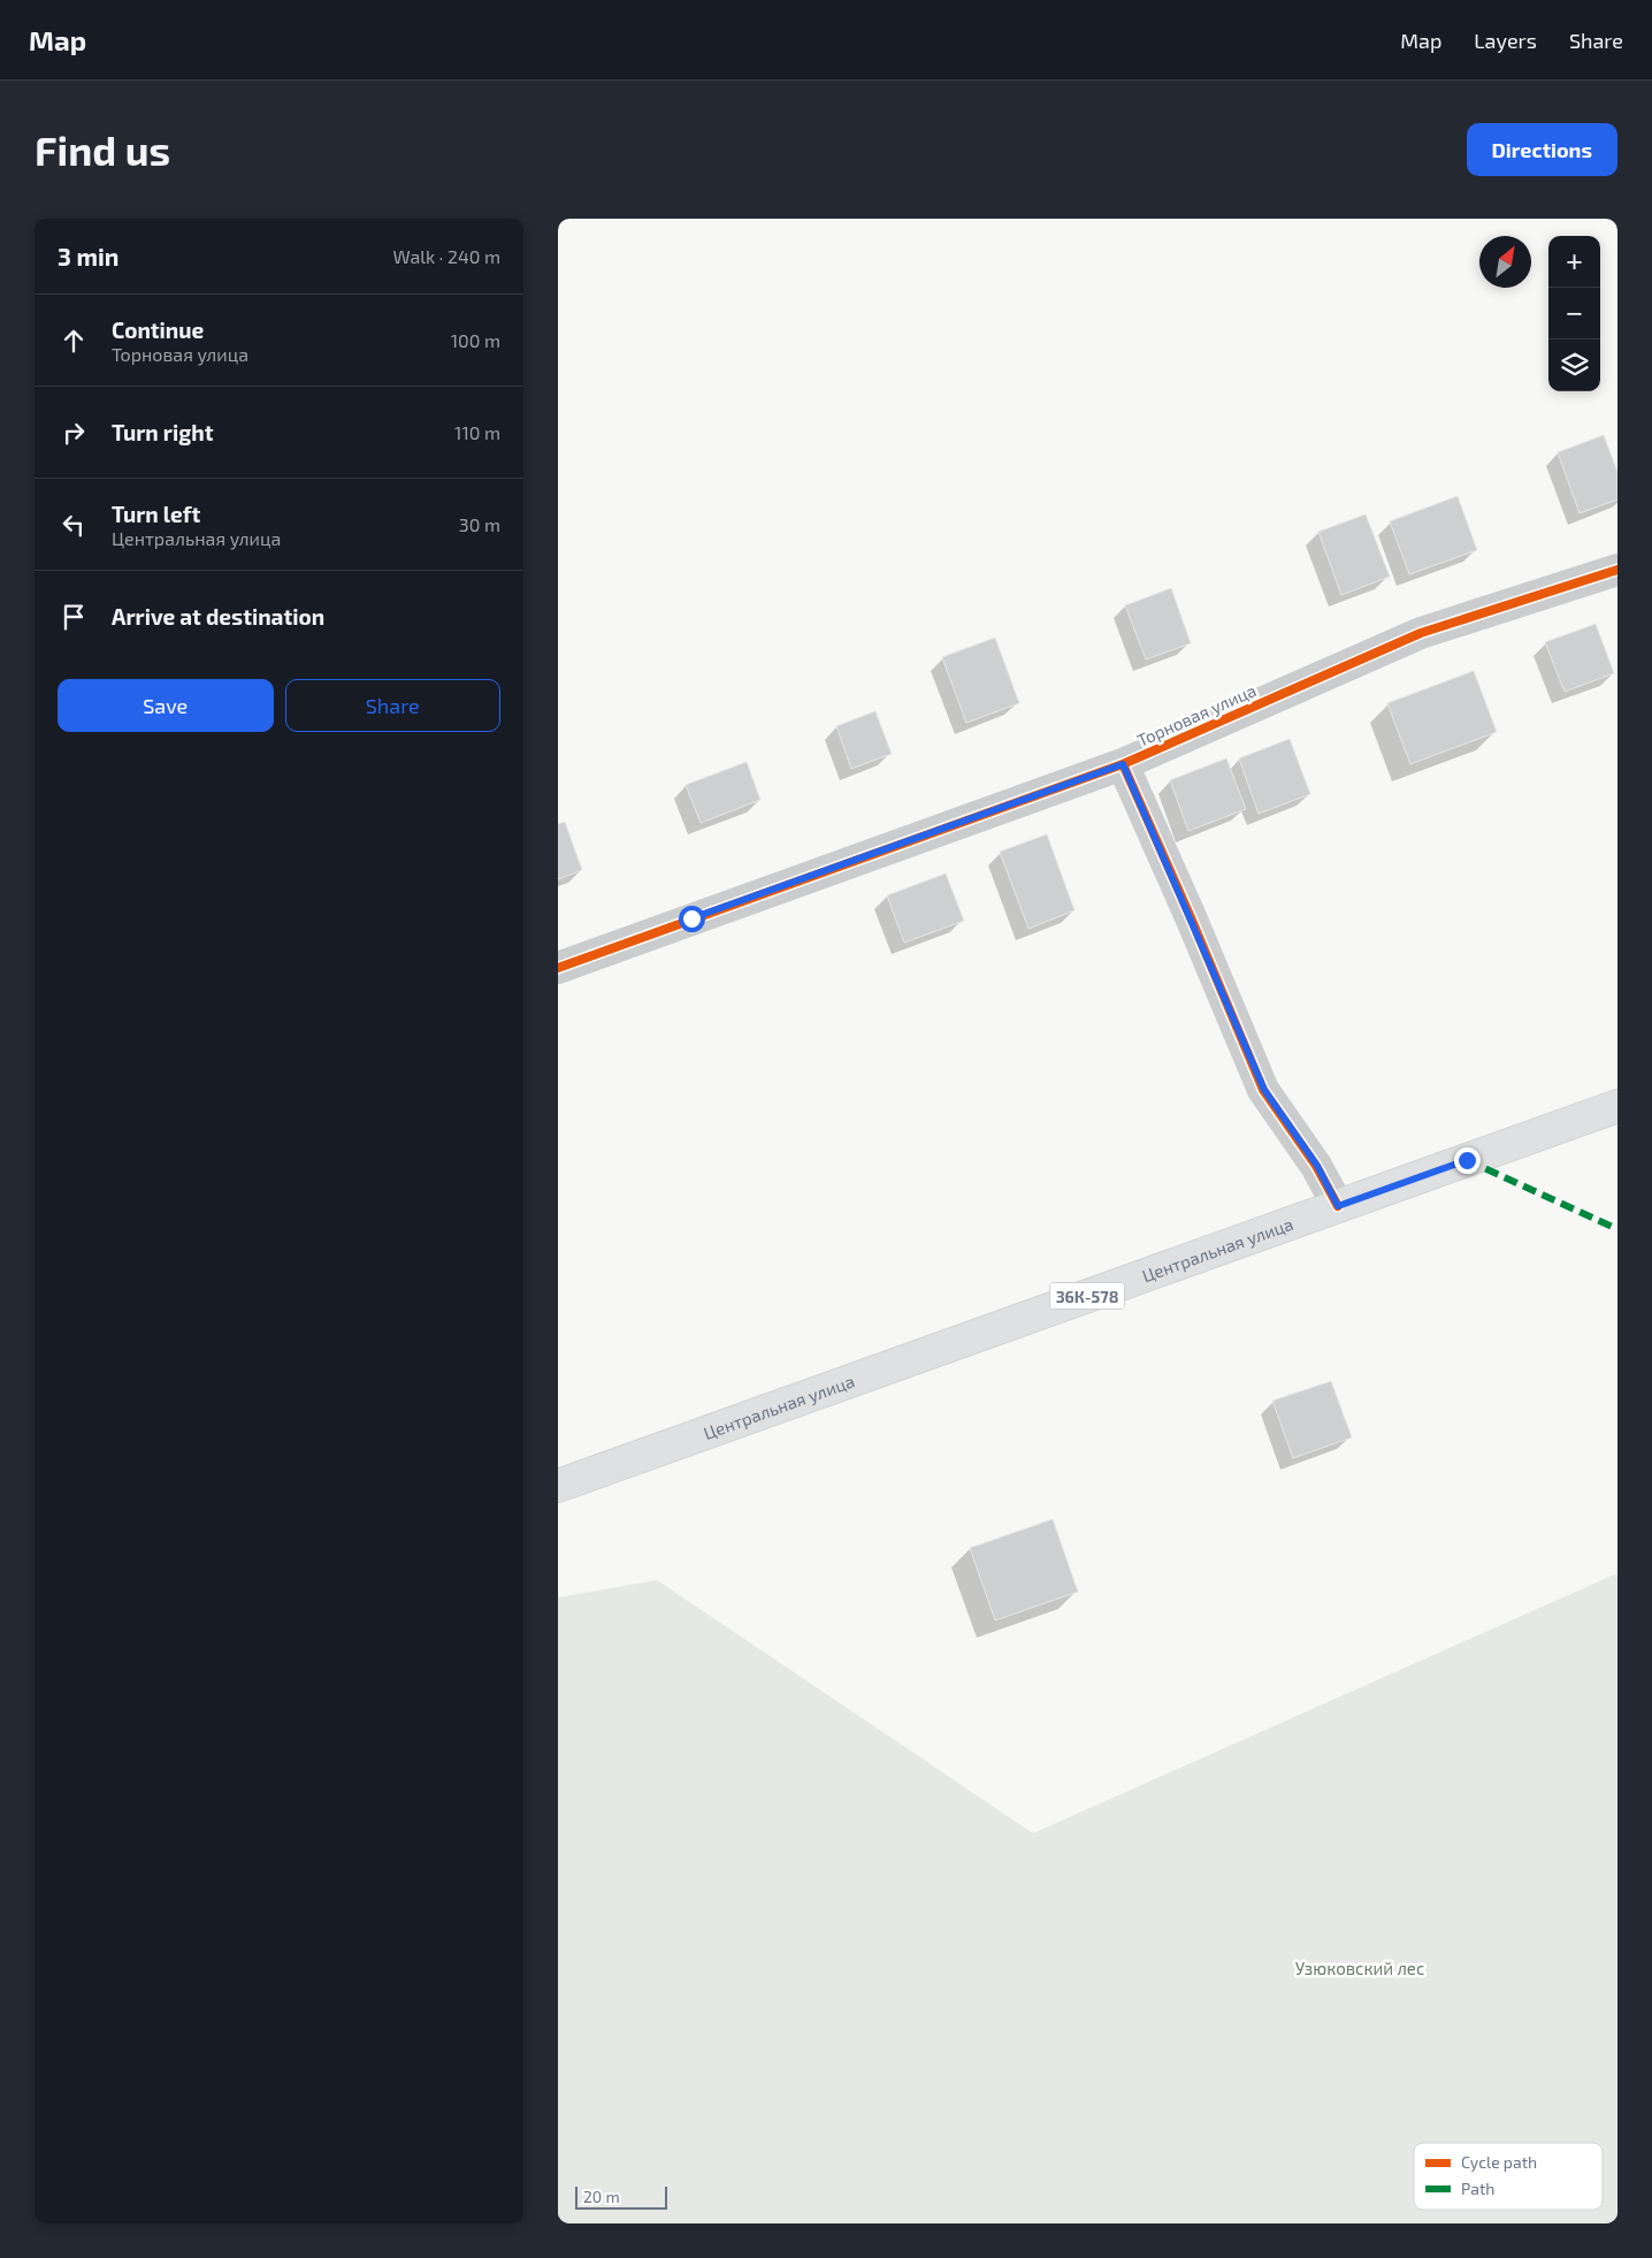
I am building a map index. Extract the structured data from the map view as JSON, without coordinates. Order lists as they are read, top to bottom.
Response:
{
  "streets": {
    "main road": ["Центральная улица", "36К-578"],
    "street": ["Торновая улица"]
  },
  "parks": ["Узюковский лес"],
  "legend": ["Cycle path", "Path"],
  "scale_bar": "20 m",
  "north": "top right",
  "page": {
    "header": "Map",
    "nav": ["Map", "Layers", "Share"],
    "buttons": [
      "Directions",
      ["Save", "Share"]
    ],
    "title": "Find us",
    "heading": ["3 min", "Walk · 240 m"],
    "map_buttons": ["+", "−"],
    "list": [
      ["Continue", "Торновая улица", "100 m"],
      ["Turn right", "110 m"],
      ["Turn left", "Центральная улица", "30 m"],
      "Arrive at destination"
    ],
    "scale": "20 m"
  }
}
